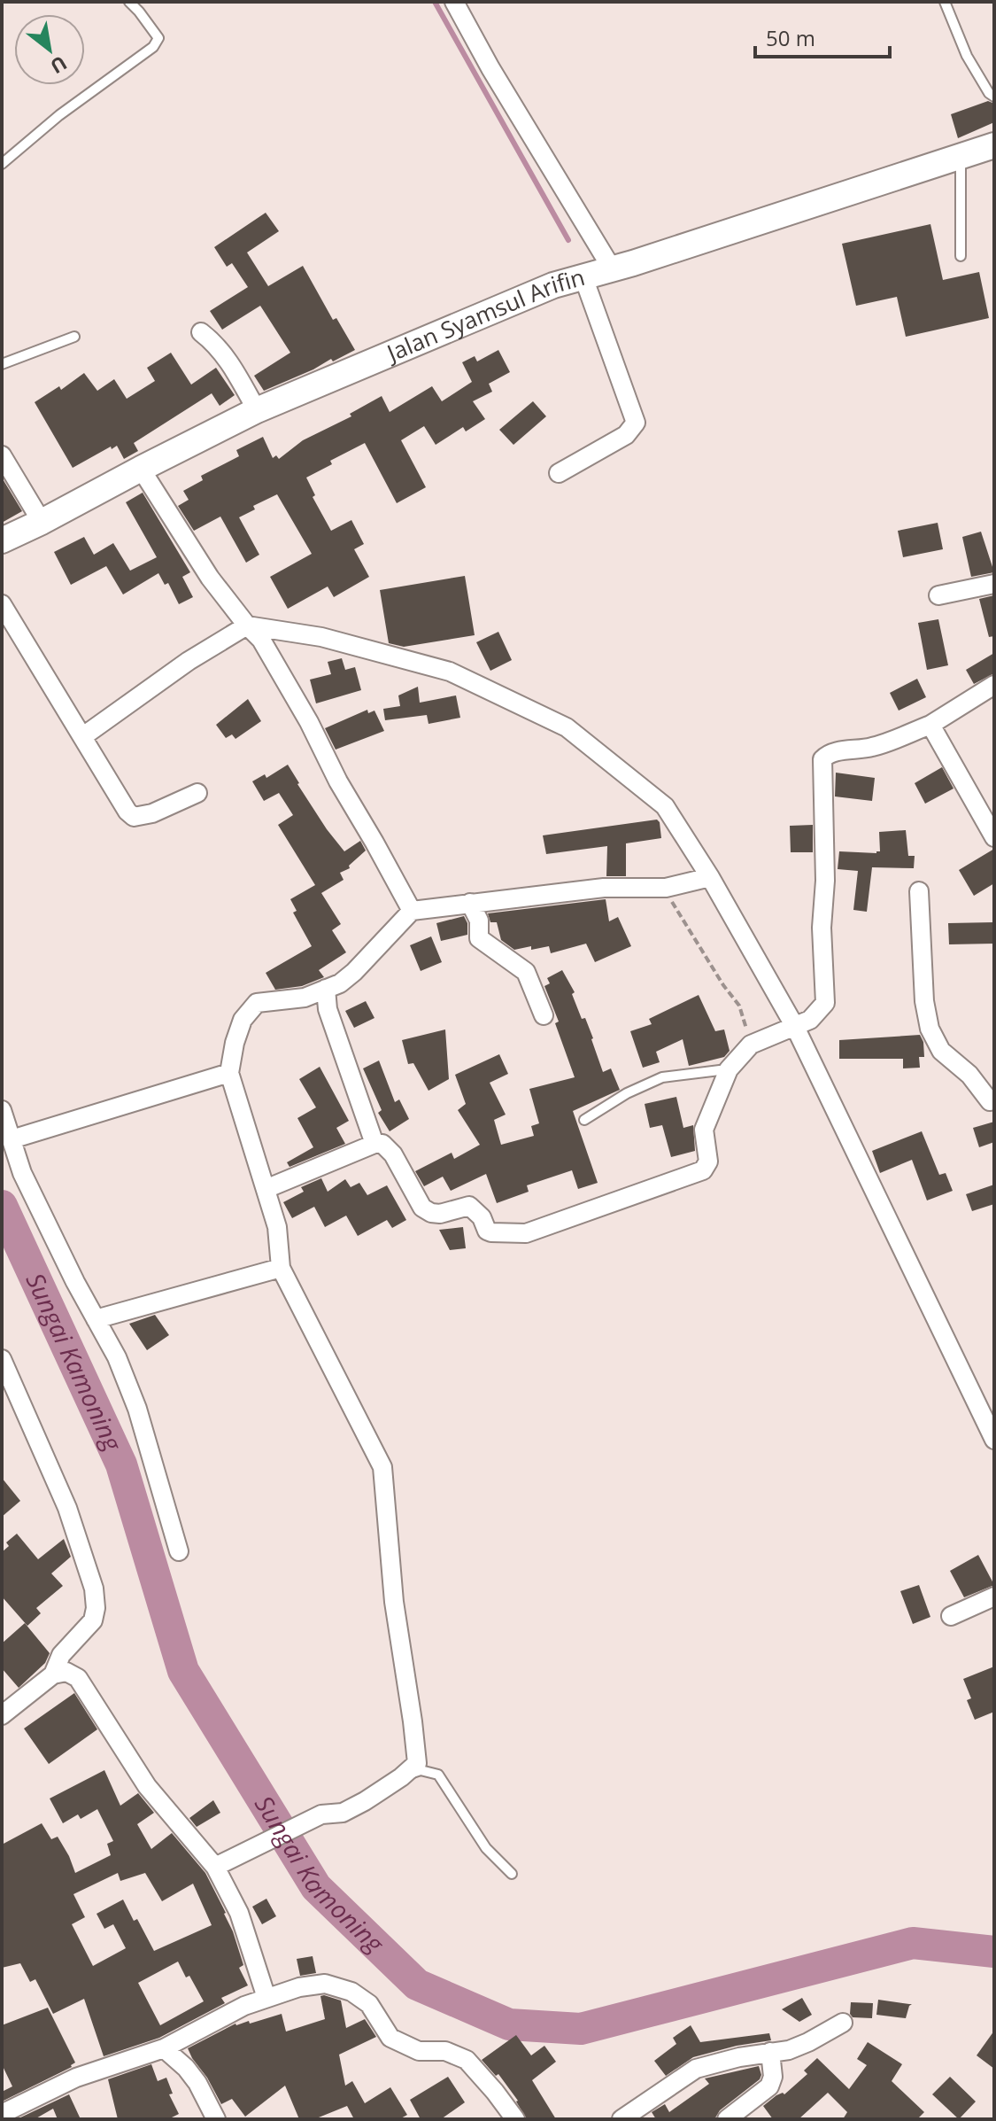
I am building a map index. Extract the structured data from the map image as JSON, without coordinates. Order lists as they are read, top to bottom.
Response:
{
  "streets": {
    "main road": ["Jalan Syamsul Arifin"]
  },
  "water": ["Sungai Kamoning"],
  "scale_bar": "50 m",
  "north": "bottom right"
}
